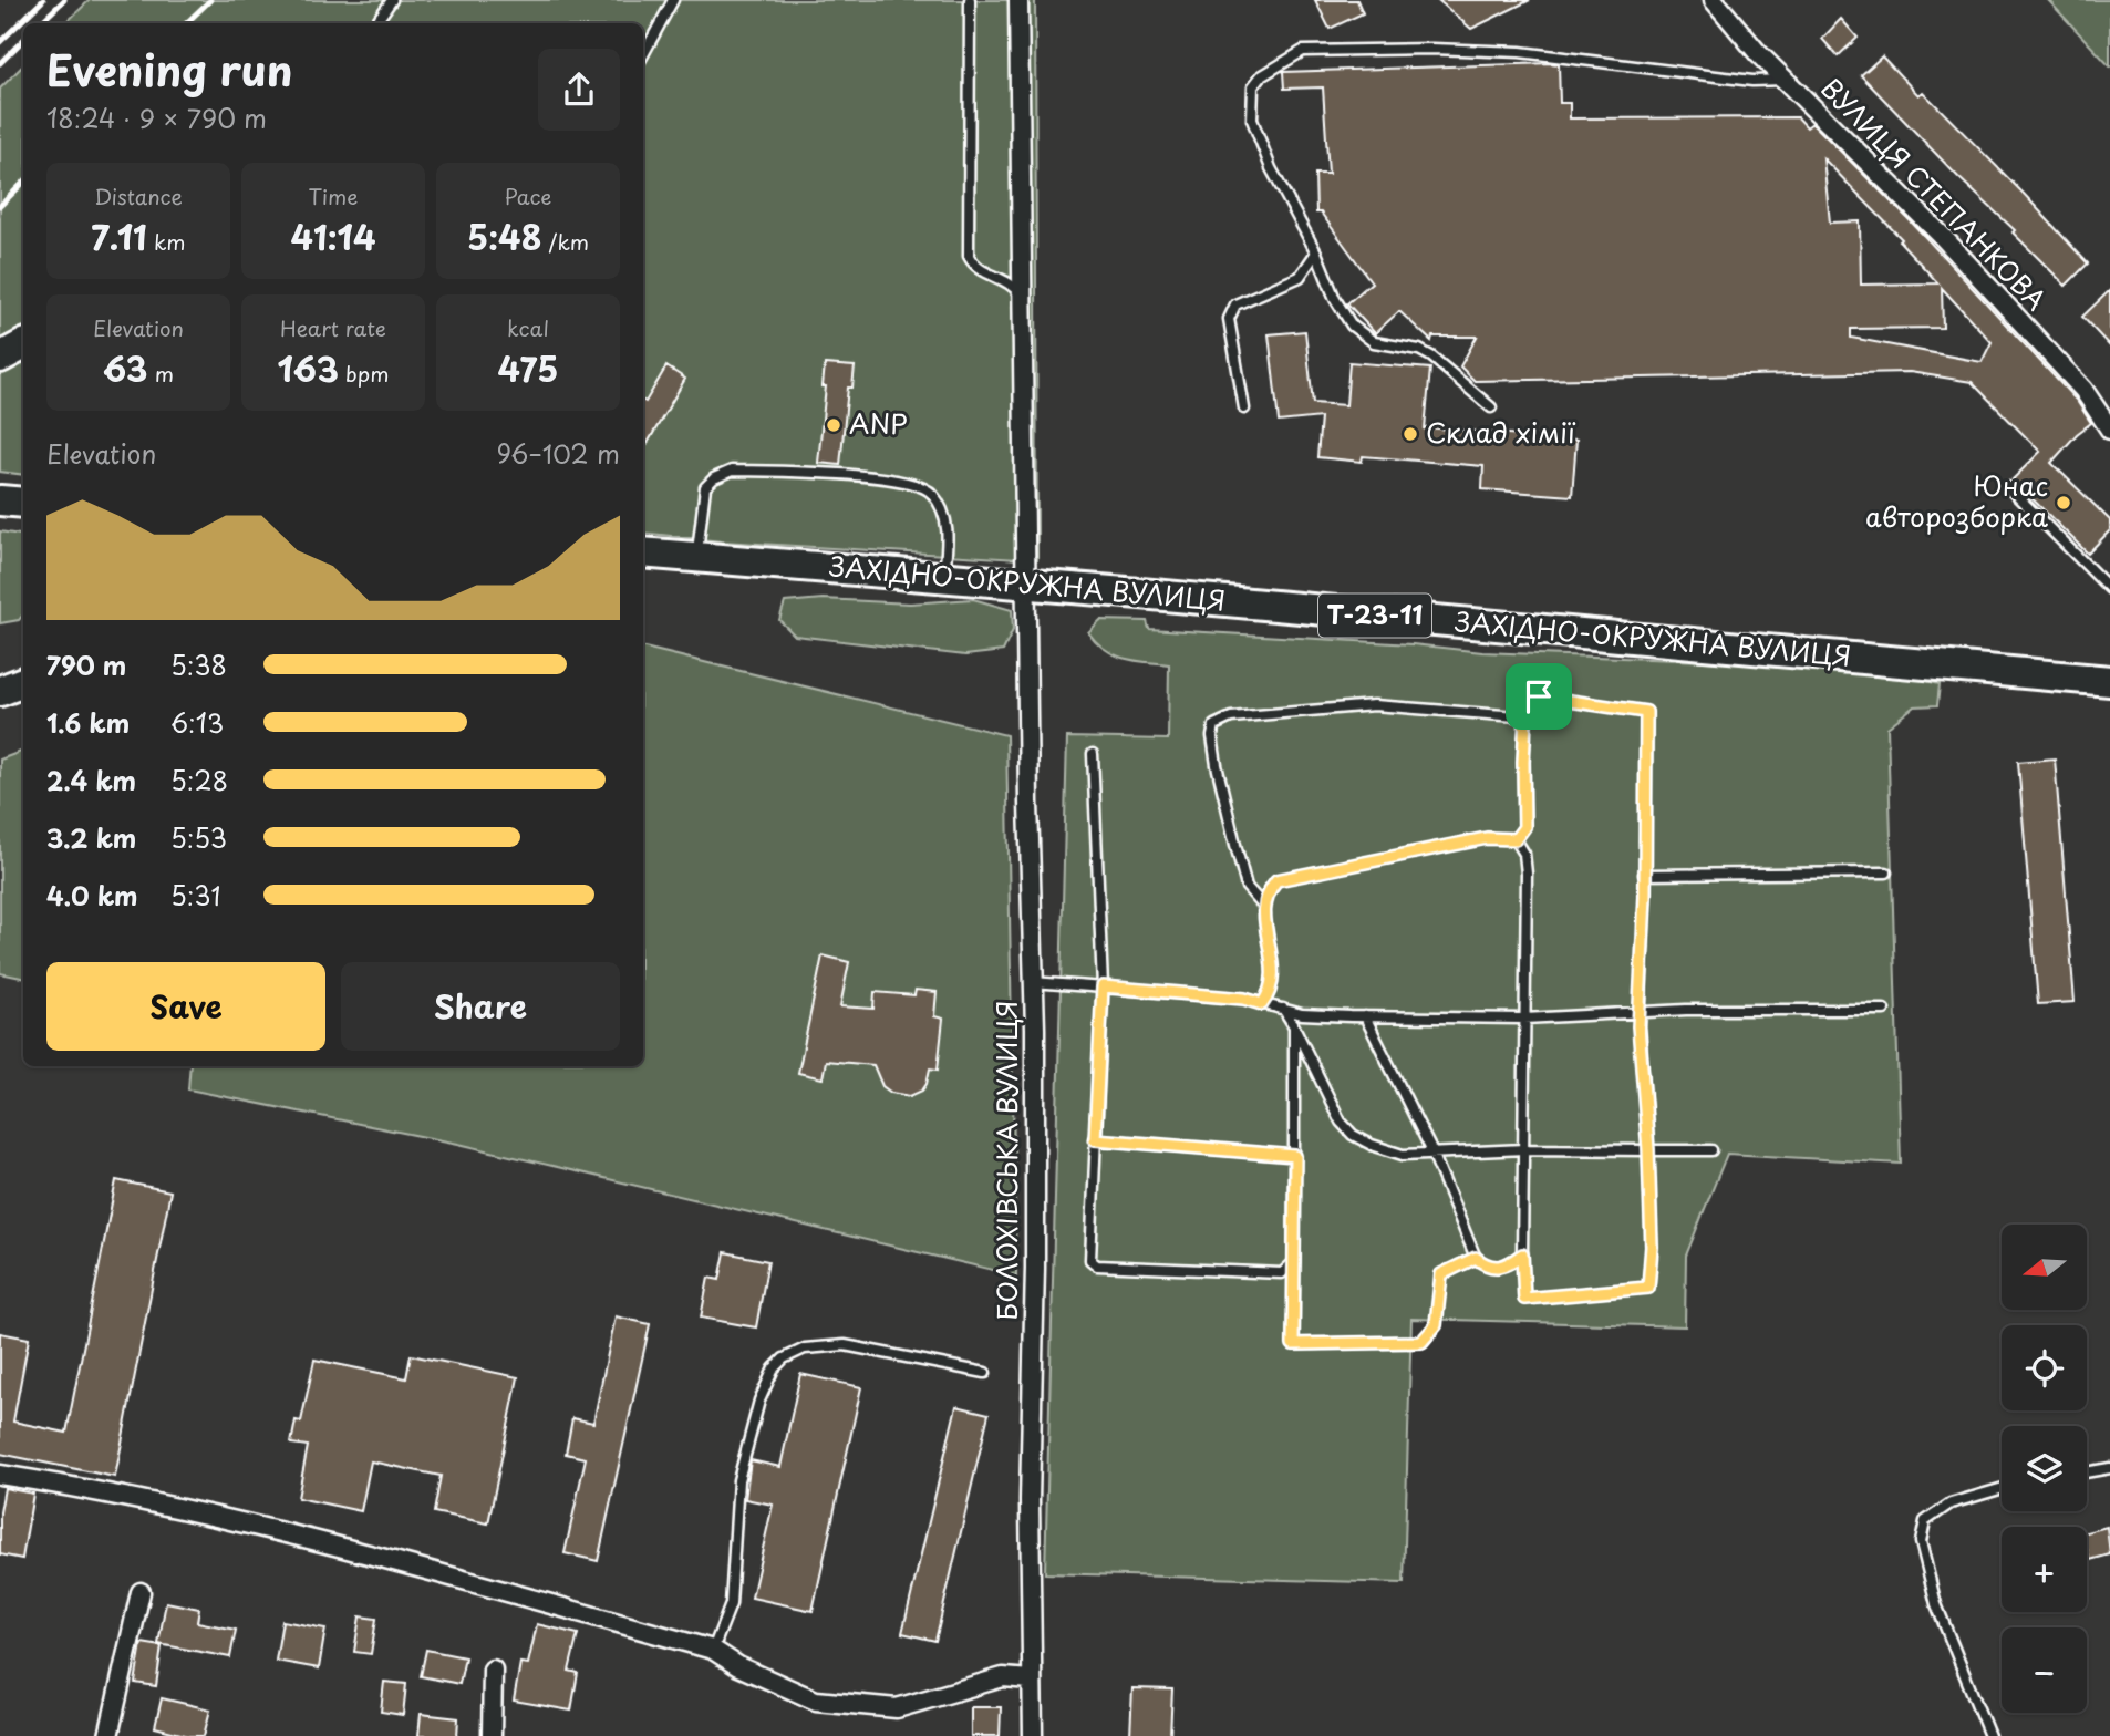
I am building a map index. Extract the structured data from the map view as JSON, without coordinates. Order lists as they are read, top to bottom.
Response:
{
  "streets": {
    "main road": ["ЗАХІДНО-ОКРУЖНА ВУЛИЦЯ", "Т-23-11"],
    "street": ["ВУЛИЦЯ СТЕПАНКОВА", "БОЛОХІВСЬКА ВУЛИЦЯ"]
  },
  "crossings": [
    ["ЗАХІДНО-ОКРУЖНА ВУЛИЦЯ", "БОЛОХІВСЬКА ВУЛИЦЯ"]
  ],
  "places": ["ANP", "Склад хімії", "Юнас авторозборка"],
  "north": "left",
  "page": {
    "heading": ["Evening run", "18:24 · 9 × 790 m"],
    "stats": [
      ["Distance", "7.11 km"],
      ["Time", "41:14"],
      ["Pace", "5:48 /km"],
      ["Elevation", "63 m"],
      ["Heart rate", "163 bpm"],
      ["kcal", "475"]
    ],
    "chart": ["Elevation", "96–102 m"],
    "list": [
      {
        "name": "790 m",
        "note": "5:38"
      },
      {
        "name": "1.6 km",
        "note": "6:13"
      },
      {
        "name": "2.4 km",
        "note": "5:28"
      },
      {
        "name": "3.2 km",
        "note": "5:53"
      },
      {
        "name": "4.0 km",
        "note": "5:31"
      }
    ],
    "buttons": ["Save", "Share"],
    "map_buttons": ["+", "−"]
  }
}
